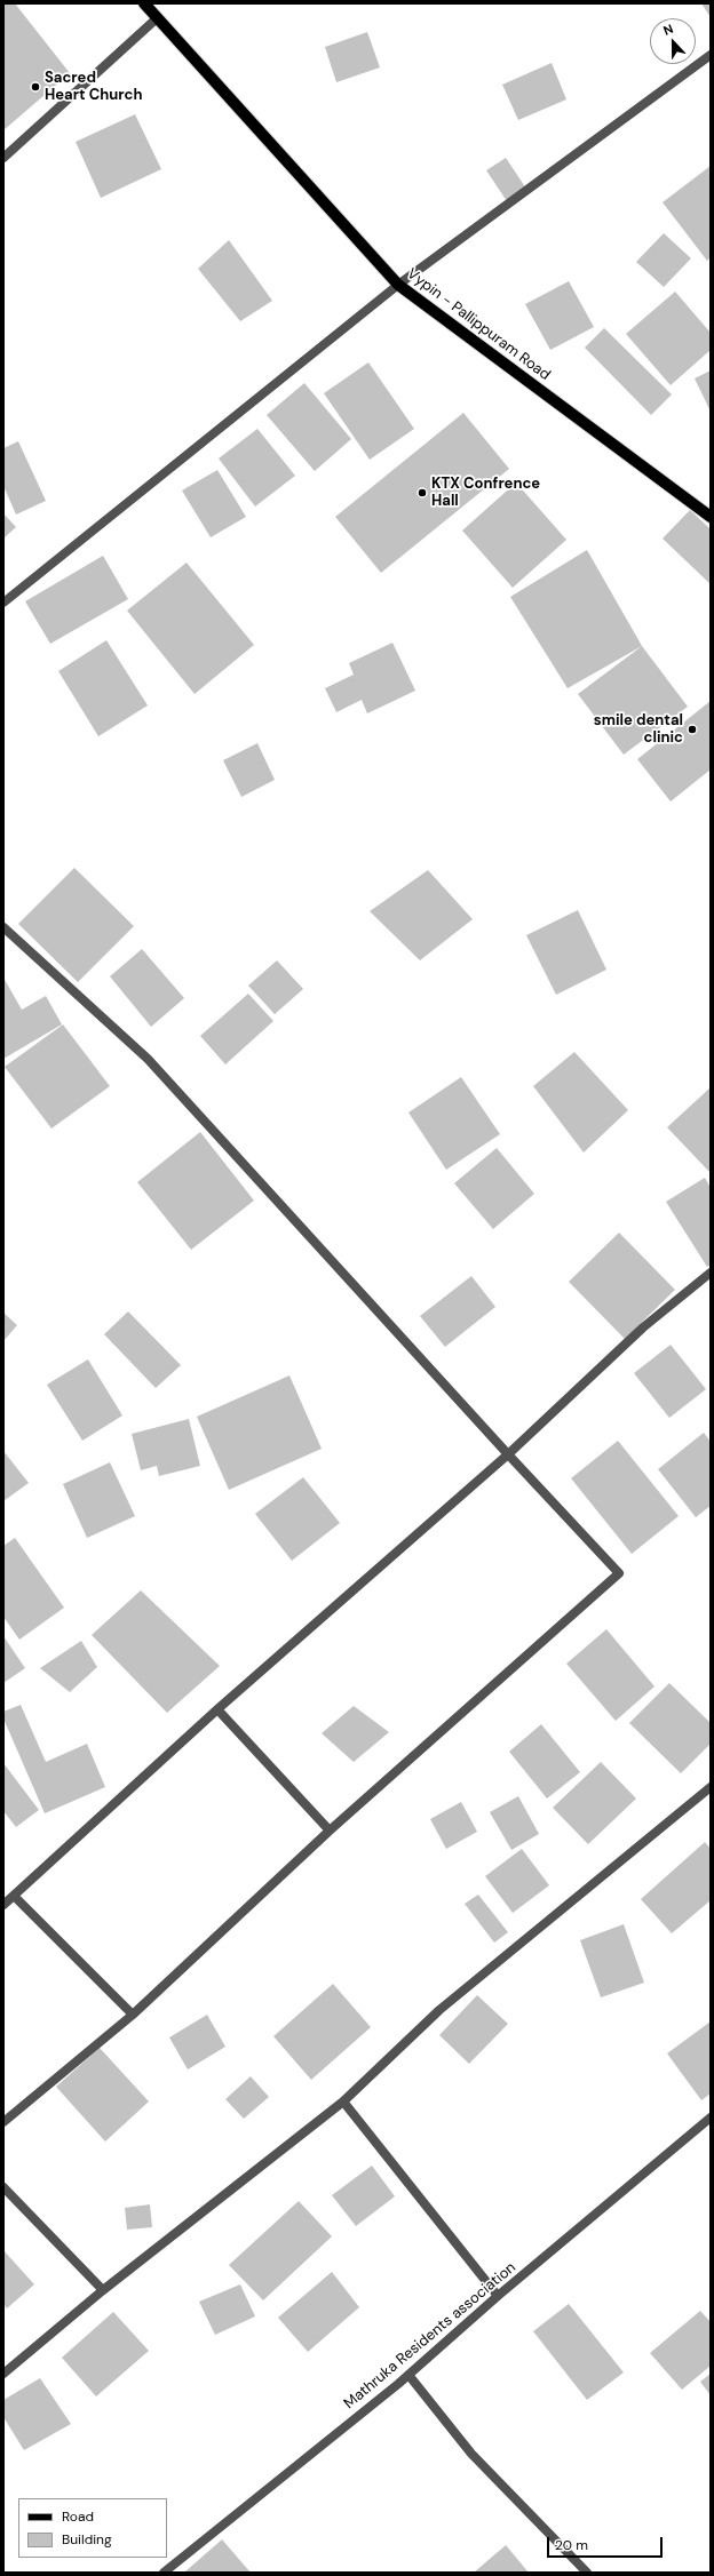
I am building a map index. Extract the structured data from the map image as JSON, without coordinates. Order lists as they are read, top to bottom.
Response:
{
  "streets": {
    "main road": ["Vypin - Pallippuram Road"],
    "street": ["Mathruka Residents association"]
  },
  "places": ["Sacred Heart Church", "KTX Confrence Hall", "smile dental clinic"],
  "legend": ["Road", "Building"],
  "scale_bar": "20 m",
  "north": "top"
}
